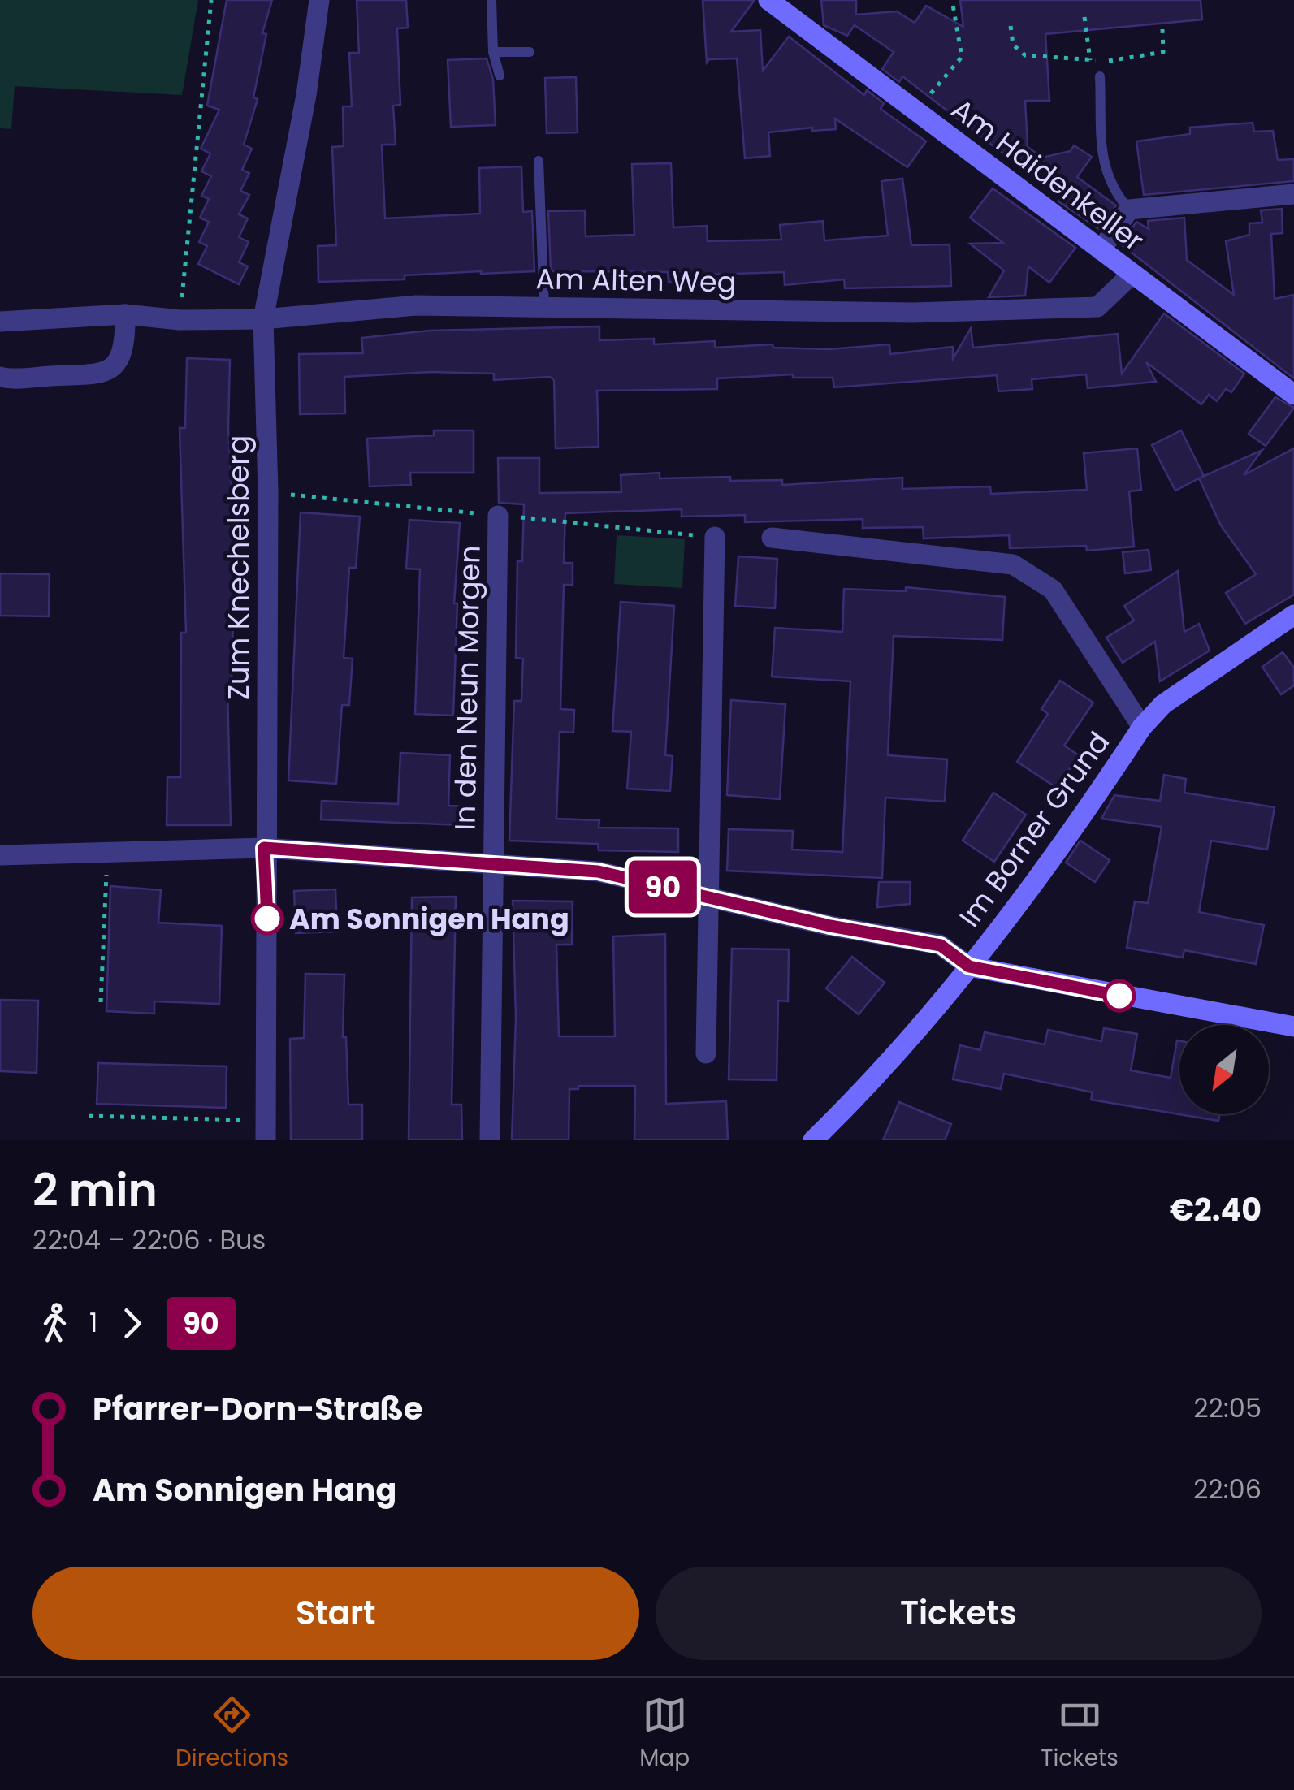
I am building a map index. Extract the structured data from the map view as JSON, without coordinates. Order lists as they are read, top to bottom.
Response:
{
  "streets": {
    "street": [
      "Am Haidenkeller",
      "Am Alten Weg",
      "Zum Knechelsberg",
      "In den Neun Morgen",
      "Im Borner Grund"
    ]
  },
  "crossings": [
    ["Am Haidenkeller", "Am Alten Weg"],
    ["Am Alten Weg", "Zum Knechelsberg"],
    ["Zum Knechelsberg", "In den Neun Morgen"],
    ["In den Neun Morgen", "Im Borner Grund"]
  ],
  "places": ["Am Sonnigen Hang"],
  "lines": ["bus line 90"],
  "north": "bottom left",
  "page": {
    "on_map": "90",
    "heading": ["2 min", "22:04 – 22:06 · Bus", "€2.40"],
    "legs": ["1", "90"],
    "list": [
      {
        "name": "Pfarrer-Dorn-Straße",
        "value": "22:05"
      },
      {
        "name": "Am Sonnigen Hang",
        "value": "22:06"
      }
    ],
    "buttons": ["Start", "Tickets"],
    "tabs": ["Directions", "Map", "Tickets"]
  }
}
